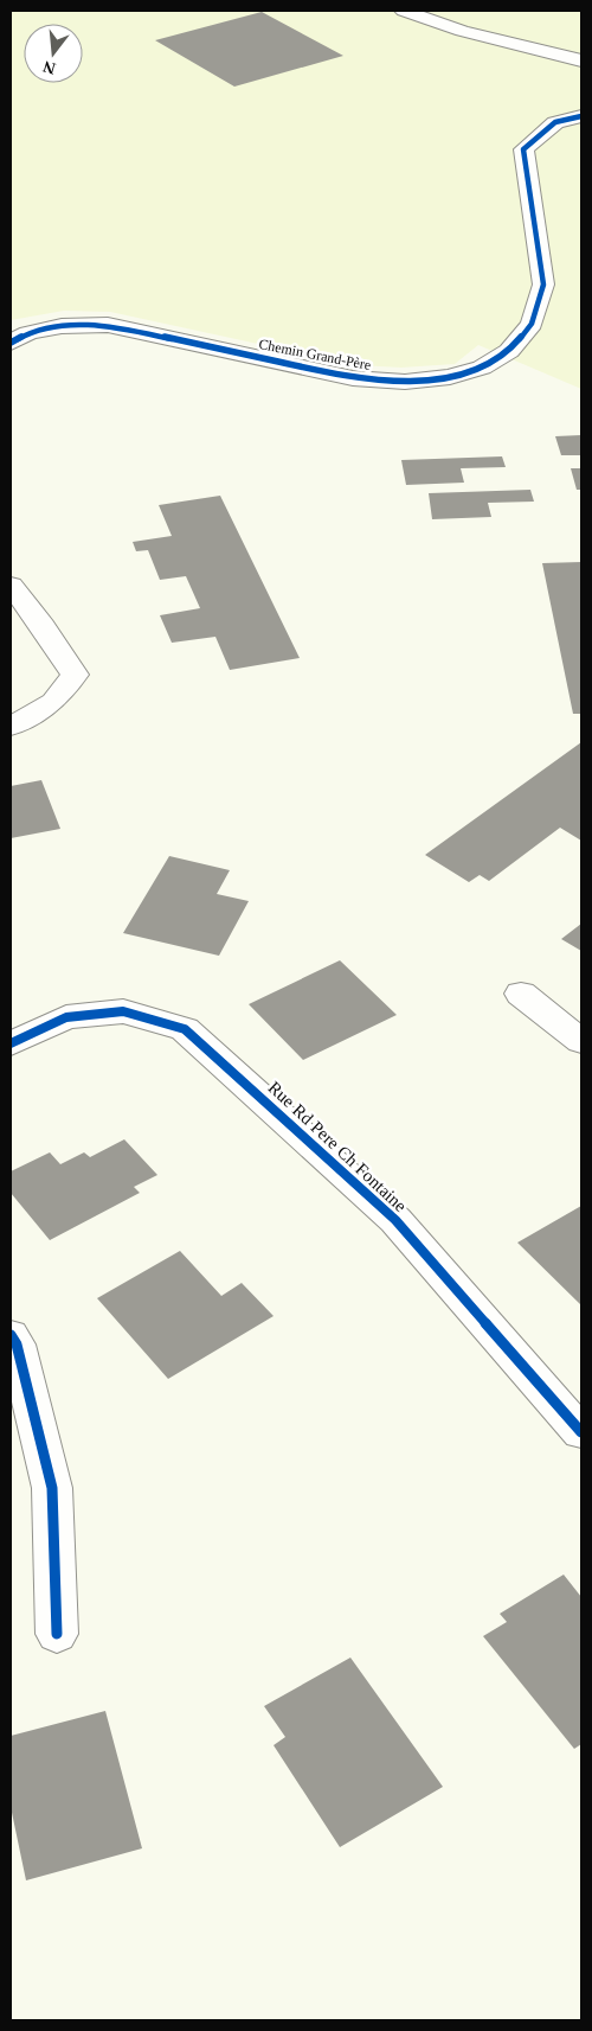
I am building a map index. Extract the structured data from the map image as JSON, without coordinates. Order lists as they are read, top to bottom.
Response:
{
  "streets": {
    "street": ["Chemin Grand-Père", "Rue Rd Pere Ch Fontaine"]
  },
  "north": "bottom"
}
